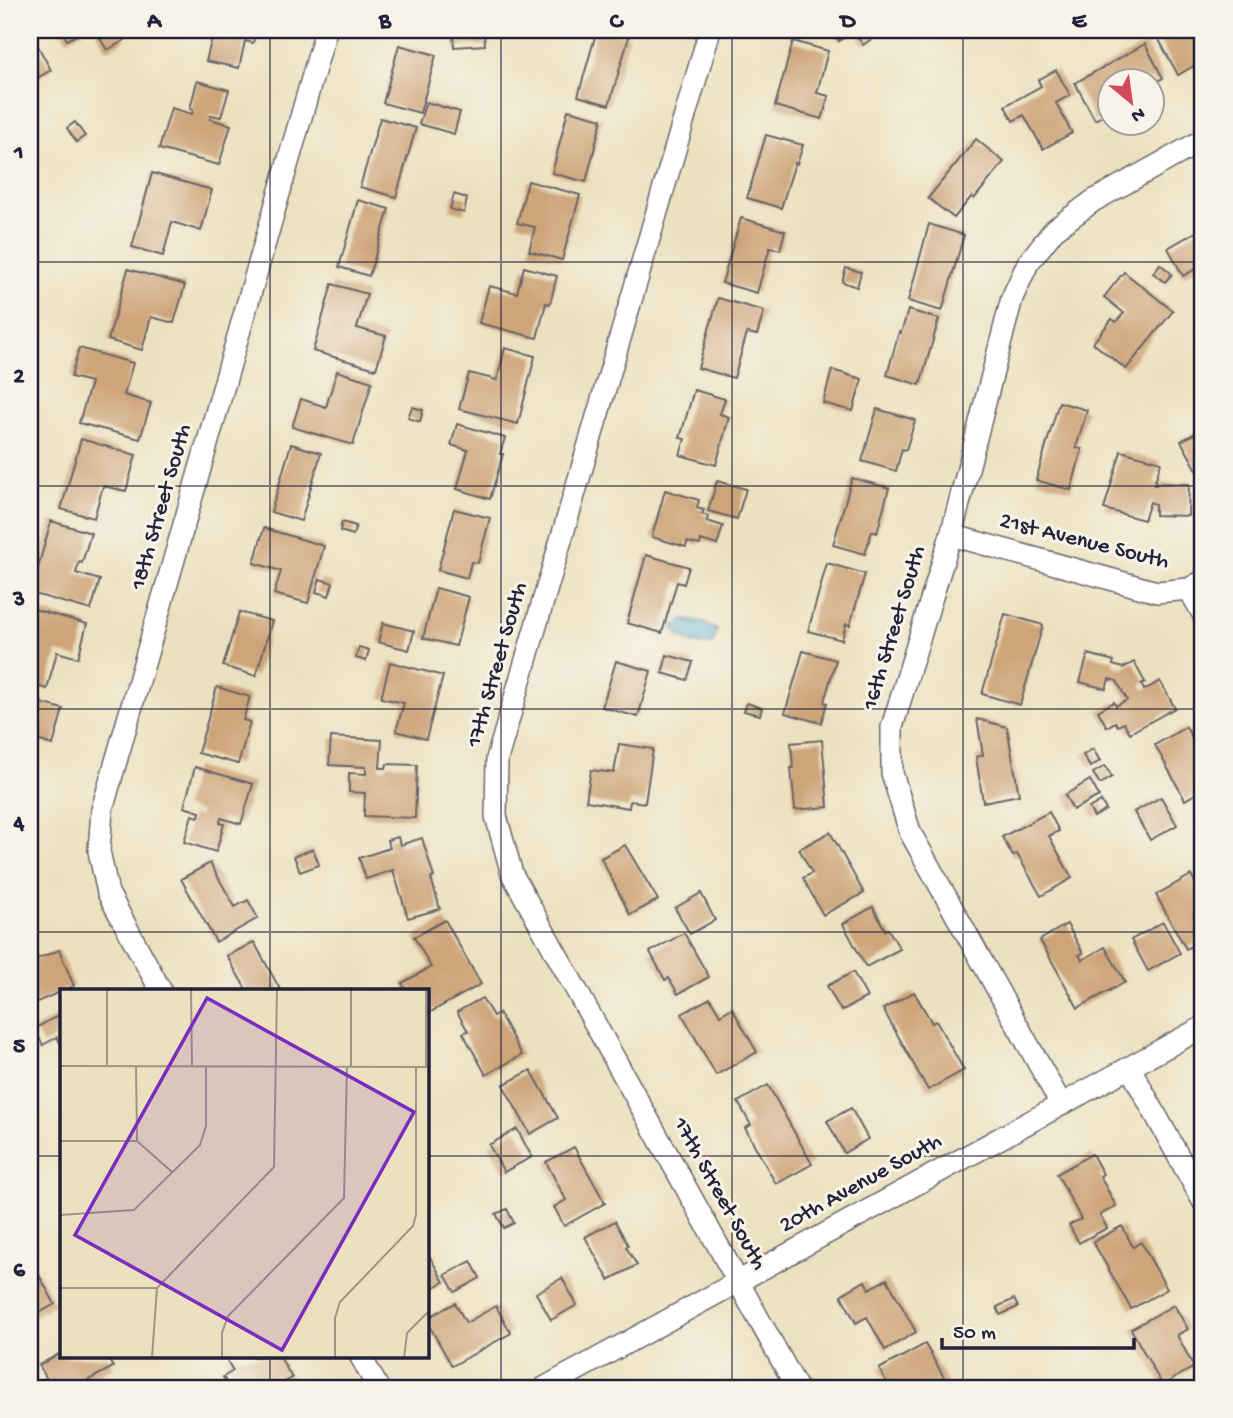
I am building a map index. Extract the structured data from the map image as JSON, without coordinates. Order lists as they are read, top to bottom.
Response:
{
  "streets": {
    "street": [
      "18th Street South",
      "21st Avenue South",
      "16th Street South",
      "17th Street South",
      "20th Avenue South"
    ]
  },
  "crossings": [
    ["21st Avenue South", "16th Street South"],
    ["16th Street South", "20th Avenue South"],
    ["17th Street South", "20th Avenue South"]
  ],
  "scale_bar": "50 m",
  "north": "bottom right",
  "grid": {
    "columns": [
      "A",
      "B",
      "C",
      "D",
      "E"
    ],
    "rows": [
      "1",
      "2",
      "3",
      "4",
      "5",
      "6"
    ]
  }
}
